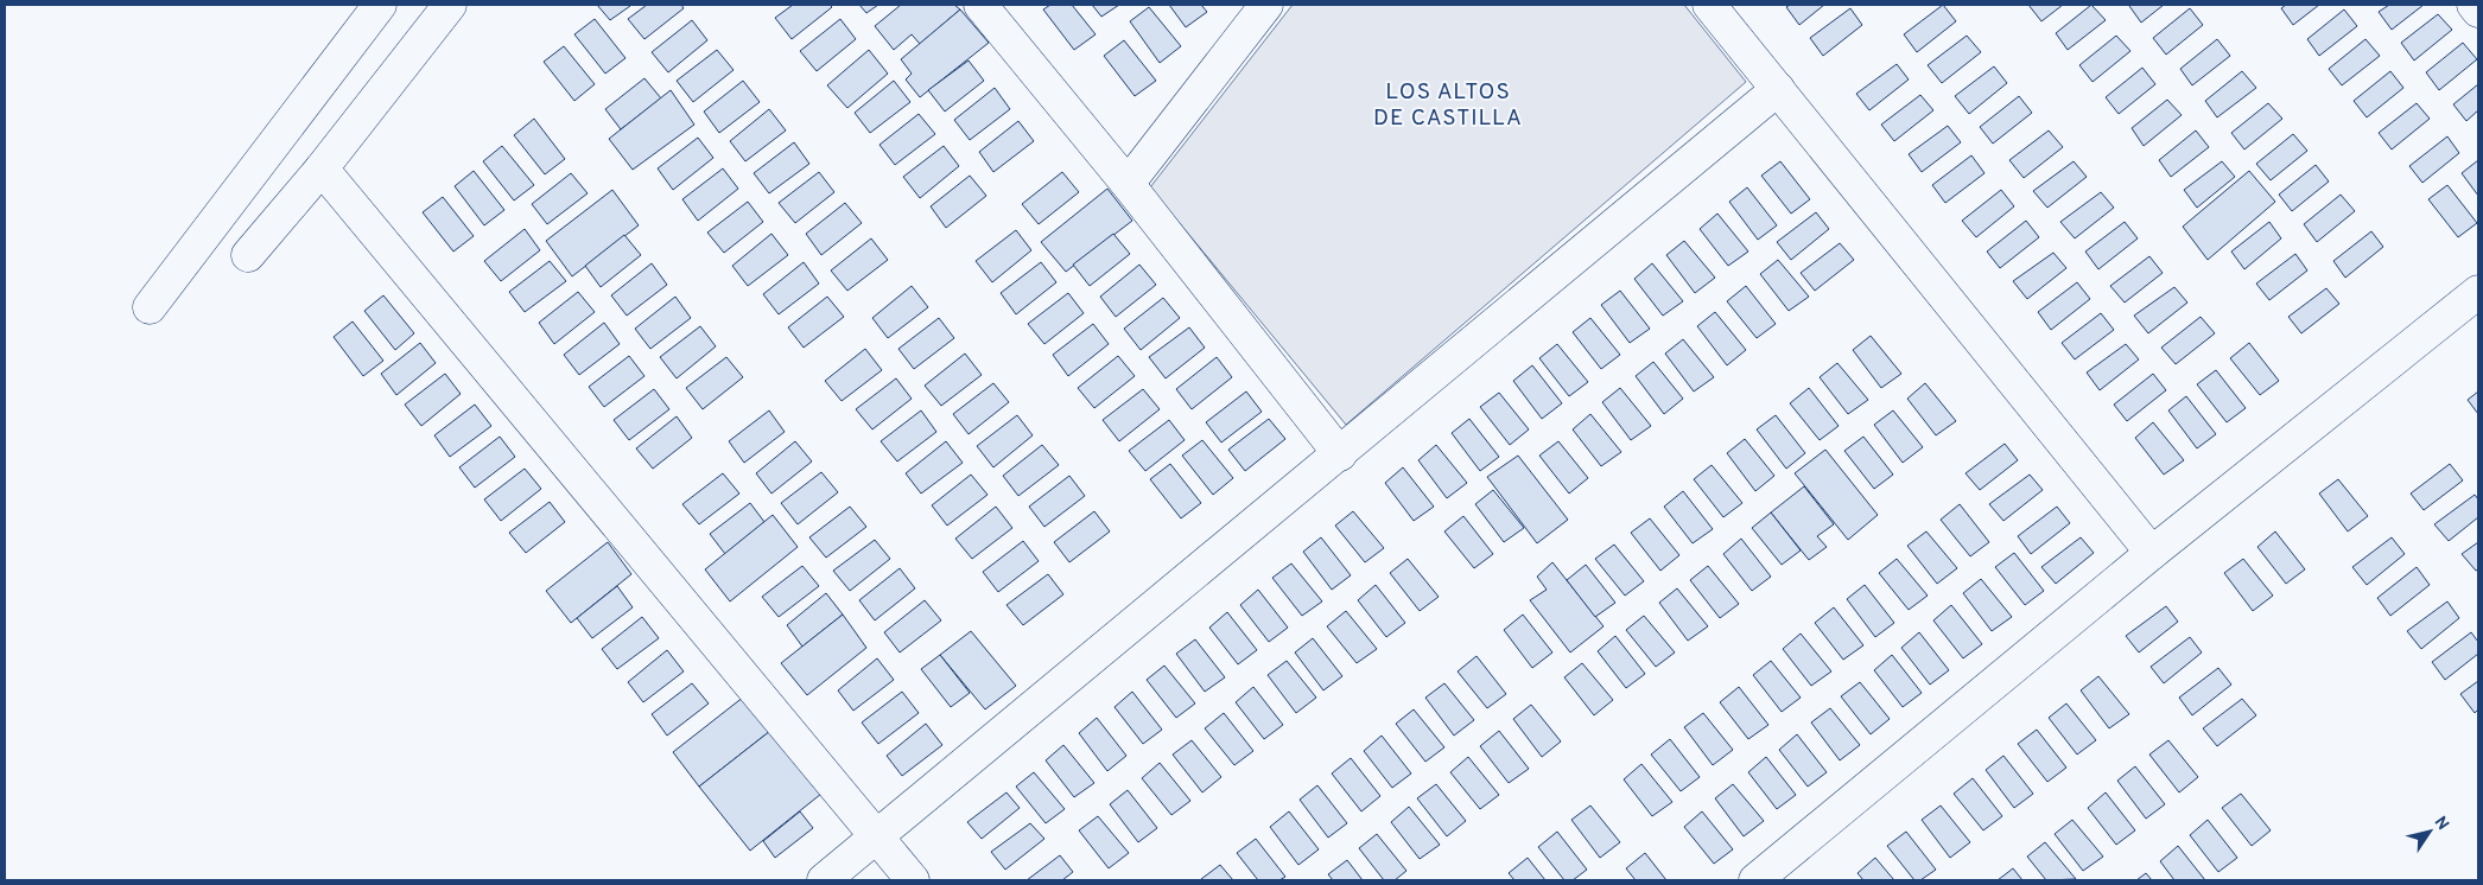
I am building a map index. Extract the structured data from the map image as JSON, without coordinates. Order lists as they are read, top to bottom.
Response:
{
  "districts": ["LOS ALTOS DE CASTILLA"],
  "north": "top right"
}
